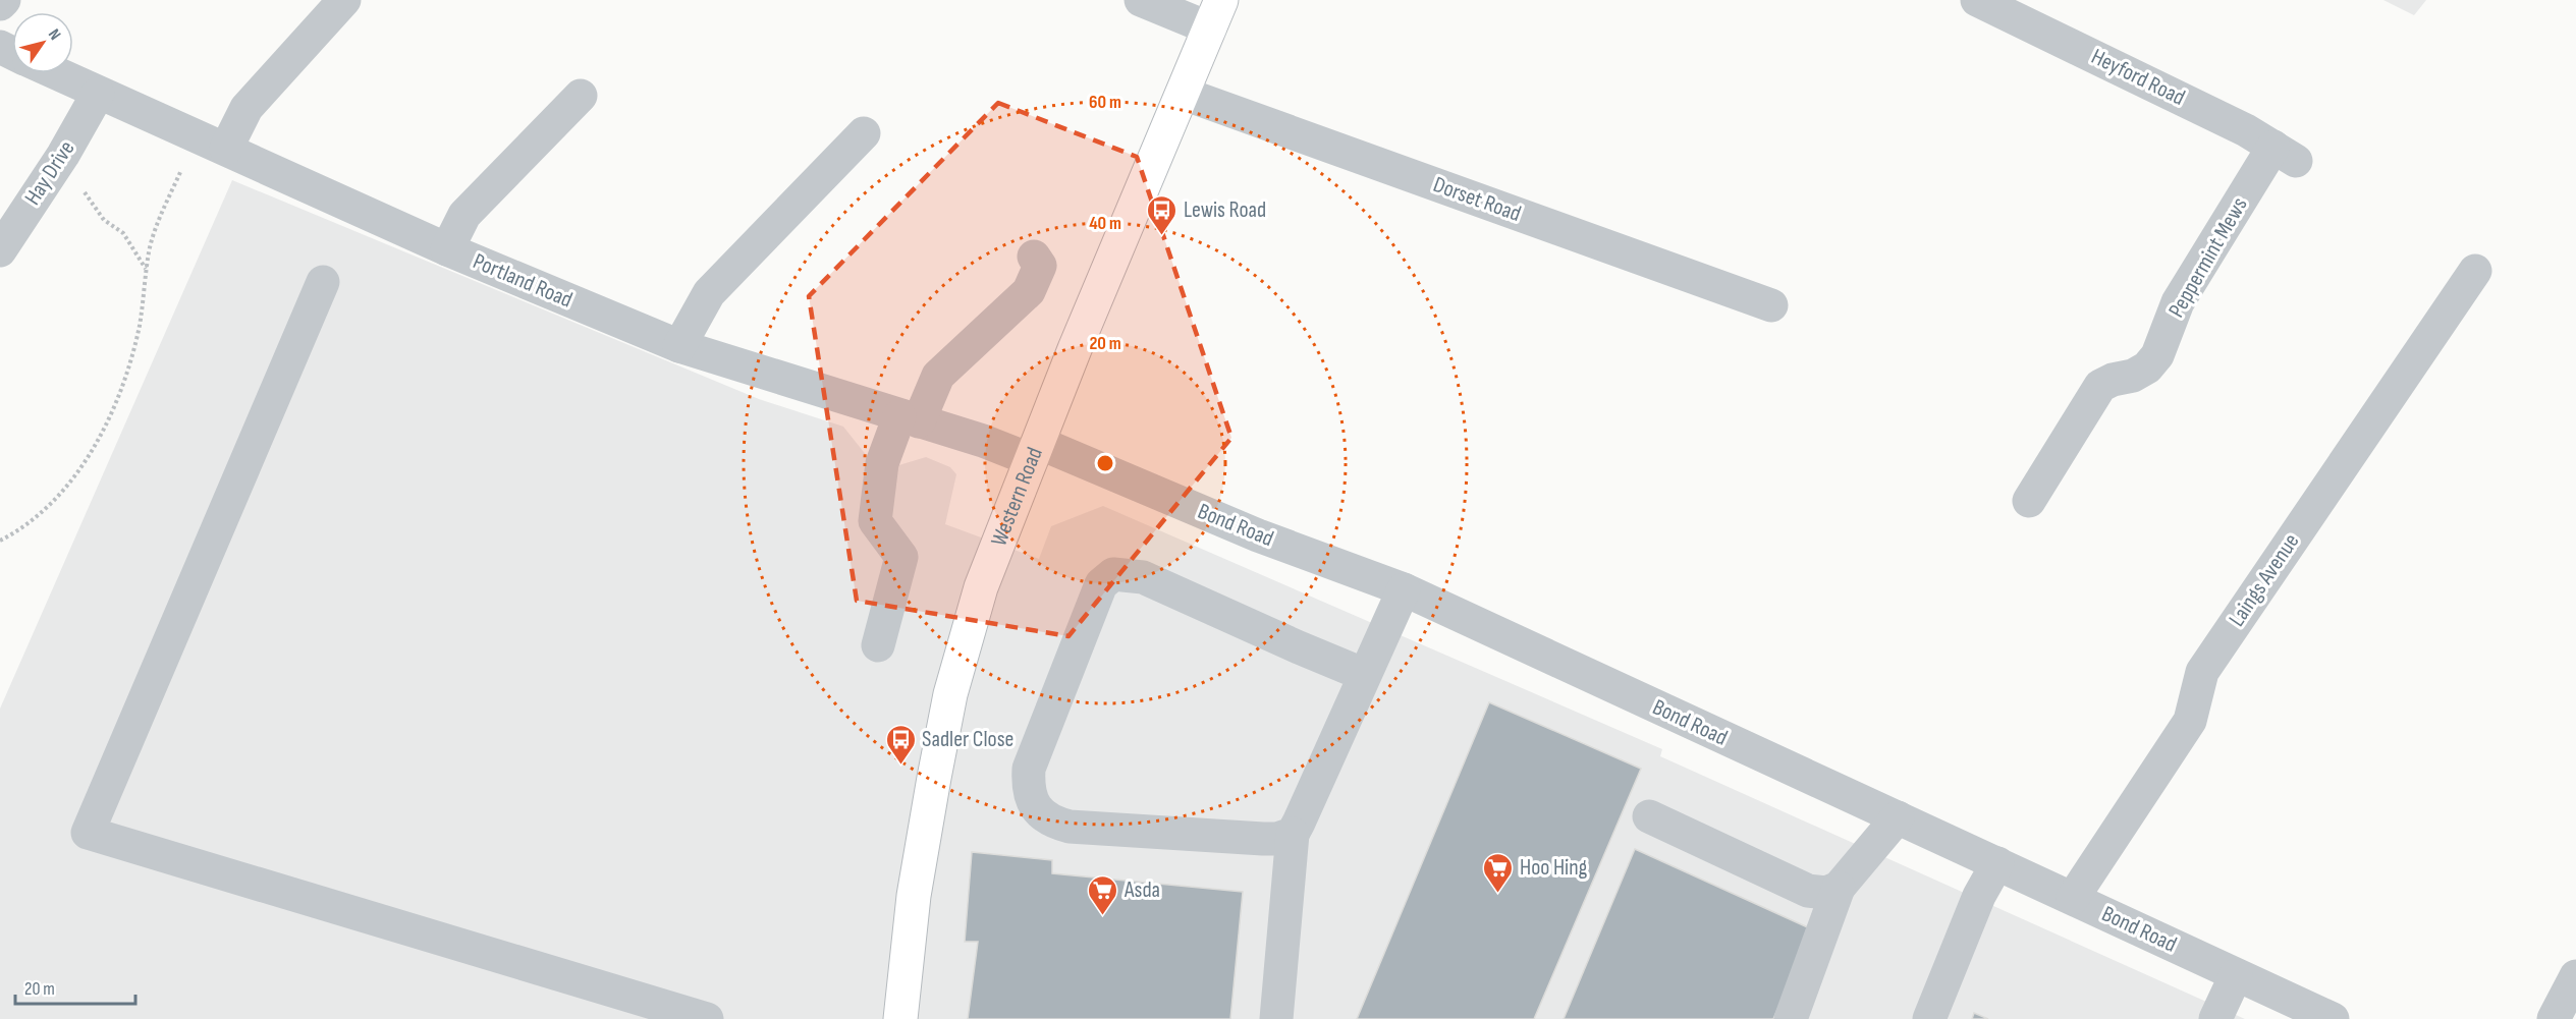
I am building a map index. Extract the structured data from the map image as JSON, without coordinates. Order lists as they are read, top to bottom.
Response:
{
  "streets": {
    "main road": ["Western Road"],
    "street": [
      "Heyford Road",
      "Hay Drive",
      "Dorset Road",
      "Peppermint Mews",
      "Portland Road",
      "Bond Road",
      "Laings Avenue"
    ]
  },
  "crossings": [
    ["Heyford Road", "Peppermint Mews"],
    ["Hay Drive", "Portland Road"],
    ["Dorset Road", "Western Road"],
    ["Portland Road", "Western Road"],
    ["Portland Road", "Bond Road"],
    ["Western Road", "Bond Road"],
    ["Bond Road", "Laings Avenue"]
  ],
  "places": {
    "bus stop": ["Lewis Road", "Sadler Close"],
    "supermarket": ["Hoo Hing", "Asda"]
  },
  "scale_bar": "20 m",
  "north": "top right",
  "rings": ["60 m", "40 m", "20 m"]
}
